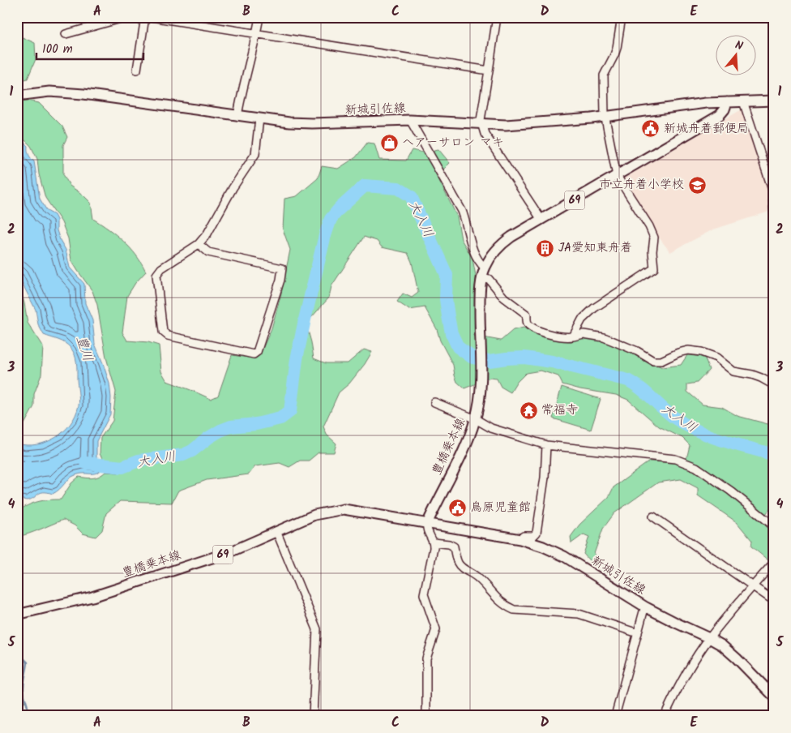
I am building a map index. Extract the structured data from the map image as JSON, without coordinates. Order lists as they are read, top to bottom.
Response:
{
  "streets": {
    "main road": ["新城引佐線", "69", "豊橋乗本線"]
  },
  "crossings": [
    ["新城引佐線", "豊橋乗本線"]
  ],
  "water": ["大入川", "豊川"],
  "places": {
    "public building": ["新城舟着郵便局", "鳥原児童館"],
    "shop": ["ヘアーサロン マキ"],
    "school or university": ["市立舟着小学校"],
    "building": ["JA愛知東舟着"],
    "temple": ["常福寺"]
  },
  "scale_bar": "100 m",
  "north": "top",
  "grid": {
    "columns": [
      "A",
      "B",
      "C",
      "D",
      "E"
    ],
    "rows": [
      "1",
      "2",
      "3",
      "4",
      "5"
    ]
  }
}
